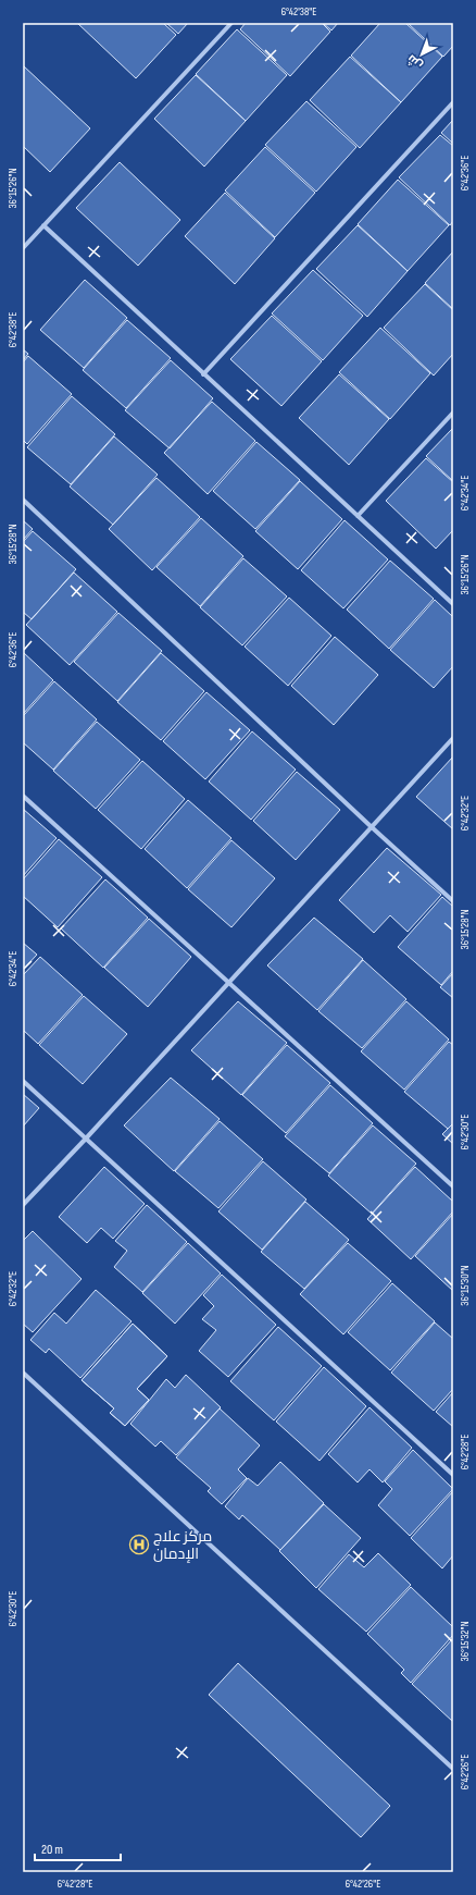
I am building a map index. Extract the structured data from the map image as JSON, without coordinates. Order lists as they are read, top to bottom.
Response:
{
  "places": {
    "hospital": ["مركز علاج الإدمان"]
  },
  "scale_bar": "20 m",
  "north": "bottom left",
  "coordinates": [
    "6°42'38\"E",
    "6°42'36\"E",
    "36°15'26\"N",
    "6°42'34\"E",
    "36°15'28\"N",
    "6°42'32\"E",
    "6°42'30\"E",
    "36°15'30\"N",
    "6°42'28\"E",
    "36°15'32\"N",
    "6°42'26\"E"
  ]
}
